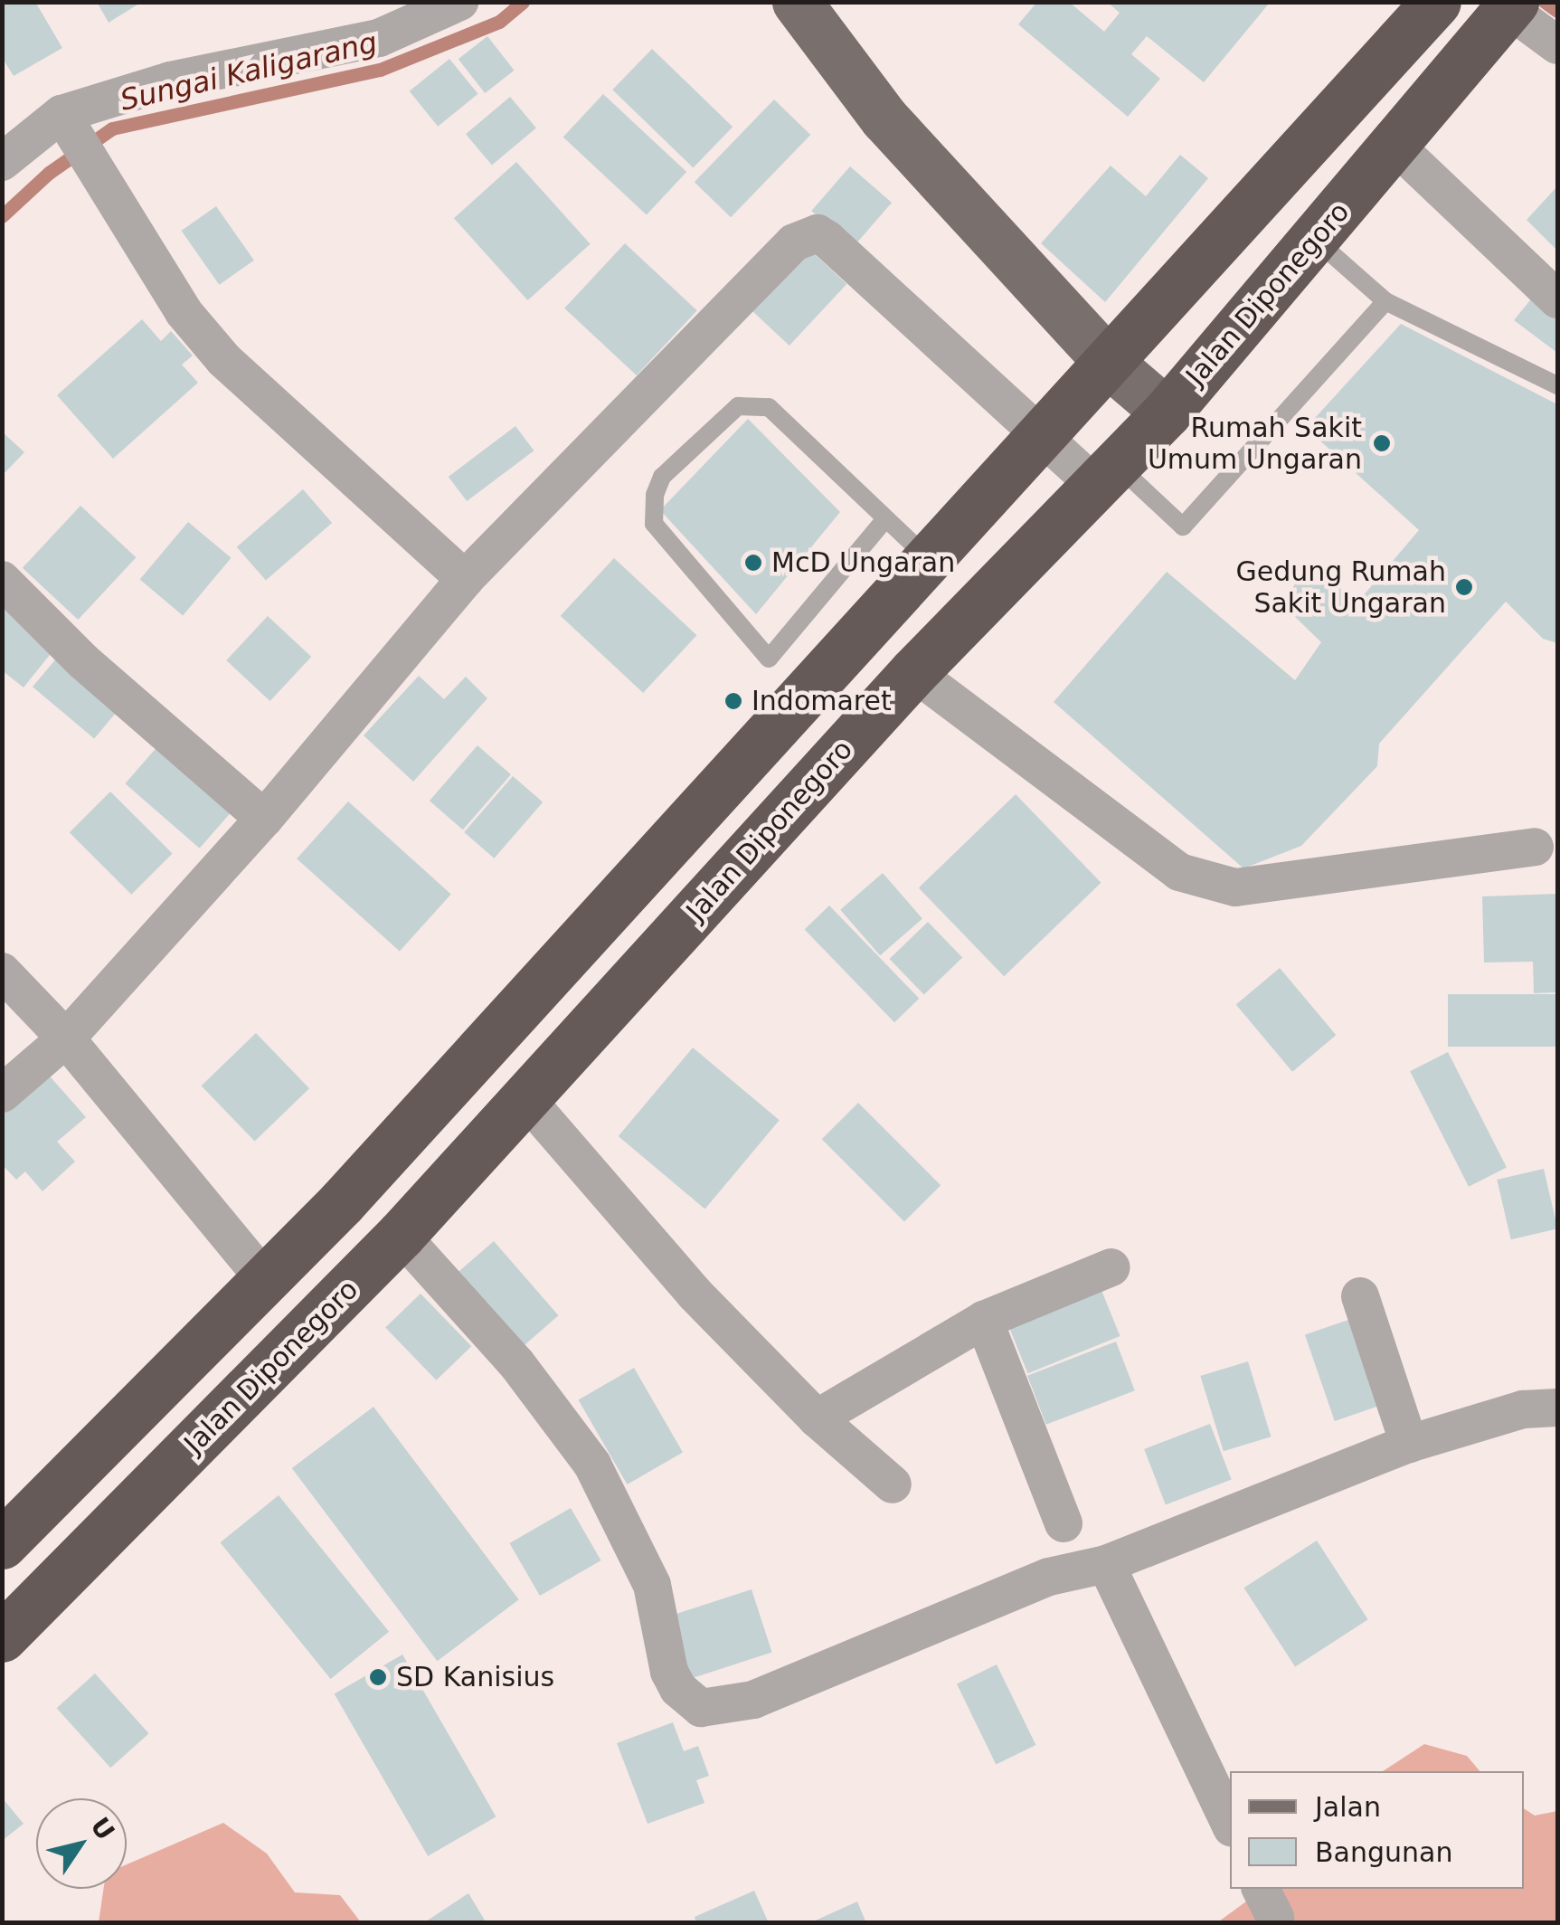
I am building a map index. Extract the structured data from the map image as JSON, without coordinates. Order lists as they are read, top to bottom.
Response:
{
  "streets": {
    "highway": ["Jalan Diponegoro"]
  },
  "water": ["Sungai Kaligarang"],
  "places": [
    "Rumah Sakit Umum Ungaran",
    "McD Ungaran",
    "Gedung Rumah Sakit Ungaran",
    "Indomaret",
    "SD Kanisius"
  ],
  "legend": ["Jalan", "Bangunan"],
  "north": "top right"
}
